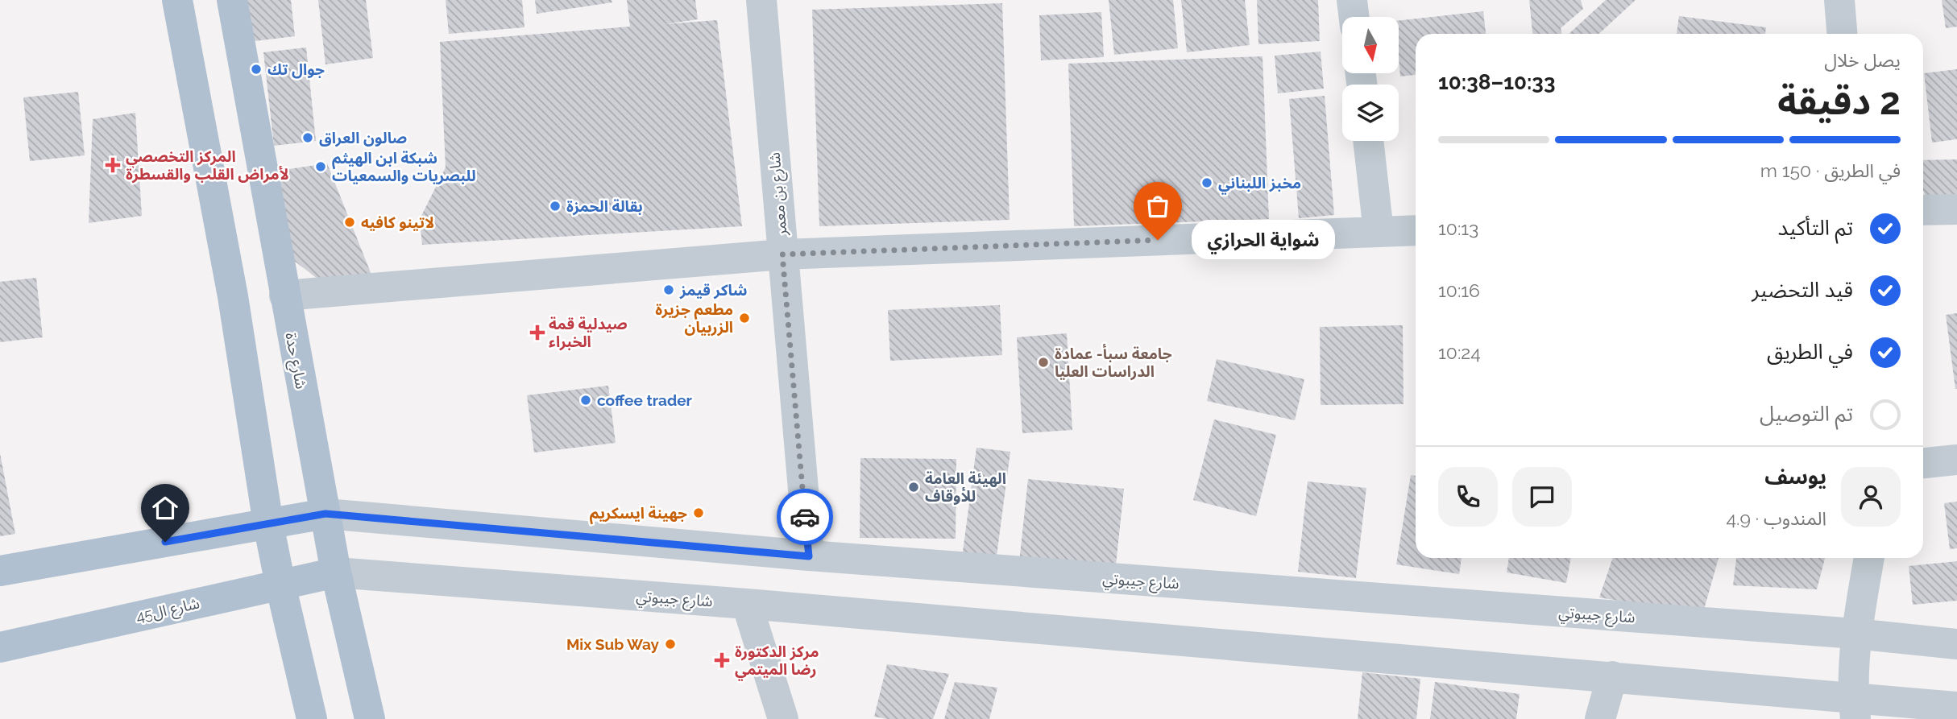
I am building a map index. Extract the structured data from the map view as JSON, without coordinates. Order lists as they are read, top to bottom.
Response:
{
  "streets": {
    "main road": ["شارع حدة", "شارع ال45"],
    "street": ["شارع بن معمر", "شارع جيبوتي"]
  },
  "crossings": [
    ["شارع بن معمر", "شارع جيبوتي"],
    ["شارع حدة", "شارع جيبوتي"],
    ["شارع حدة", "شارع ال45"],
    ["شارع جيبوتي", "شارع ال45"]
  ],
  "places": {
    "other": [
      "جوال تك",
      "صالون العراق",
      "شبكة ابن الهيثم للبصريات والسمعيات",
      "مخبز اللبناني",
      "بقالة الحمزة",
      "لاتينو كافيه",
      "شواية الحرازي",
      "شاكر قيمز",
      "مطعم جزيرة الزربيان",
      "جامعة سبأ- عمادة الدراسات العليا",
      "coffee trader",
      "الهيئة العامة للأوقاف",
      "جهينة ايسكريم",
      "Mix Sub Way"
    ],
    "health": ["المركز التخصصي لأمراض القلب والقسطرة", "صيدلية قمة الخبراء", "مركز الدكتورة رضا الميتمي"]
  },
  "north": "bottom",
  "page": {
    "heading": ["2 دقيقة", "يصل خلال", "10:33–10:38"],
    "panel": ["يوسف", "المندوب · 4.9"],
    "bar": "في الطريق · 150 m",
    "list": [
      ["تم التأكيد", "10:13"],
      ["قيد التحضير", "10:16"],
      ["في الطريق", "10:24"],
      "تم التوصيل"
    ],
    "bubble": "شواية الحرازي"
  }
}
